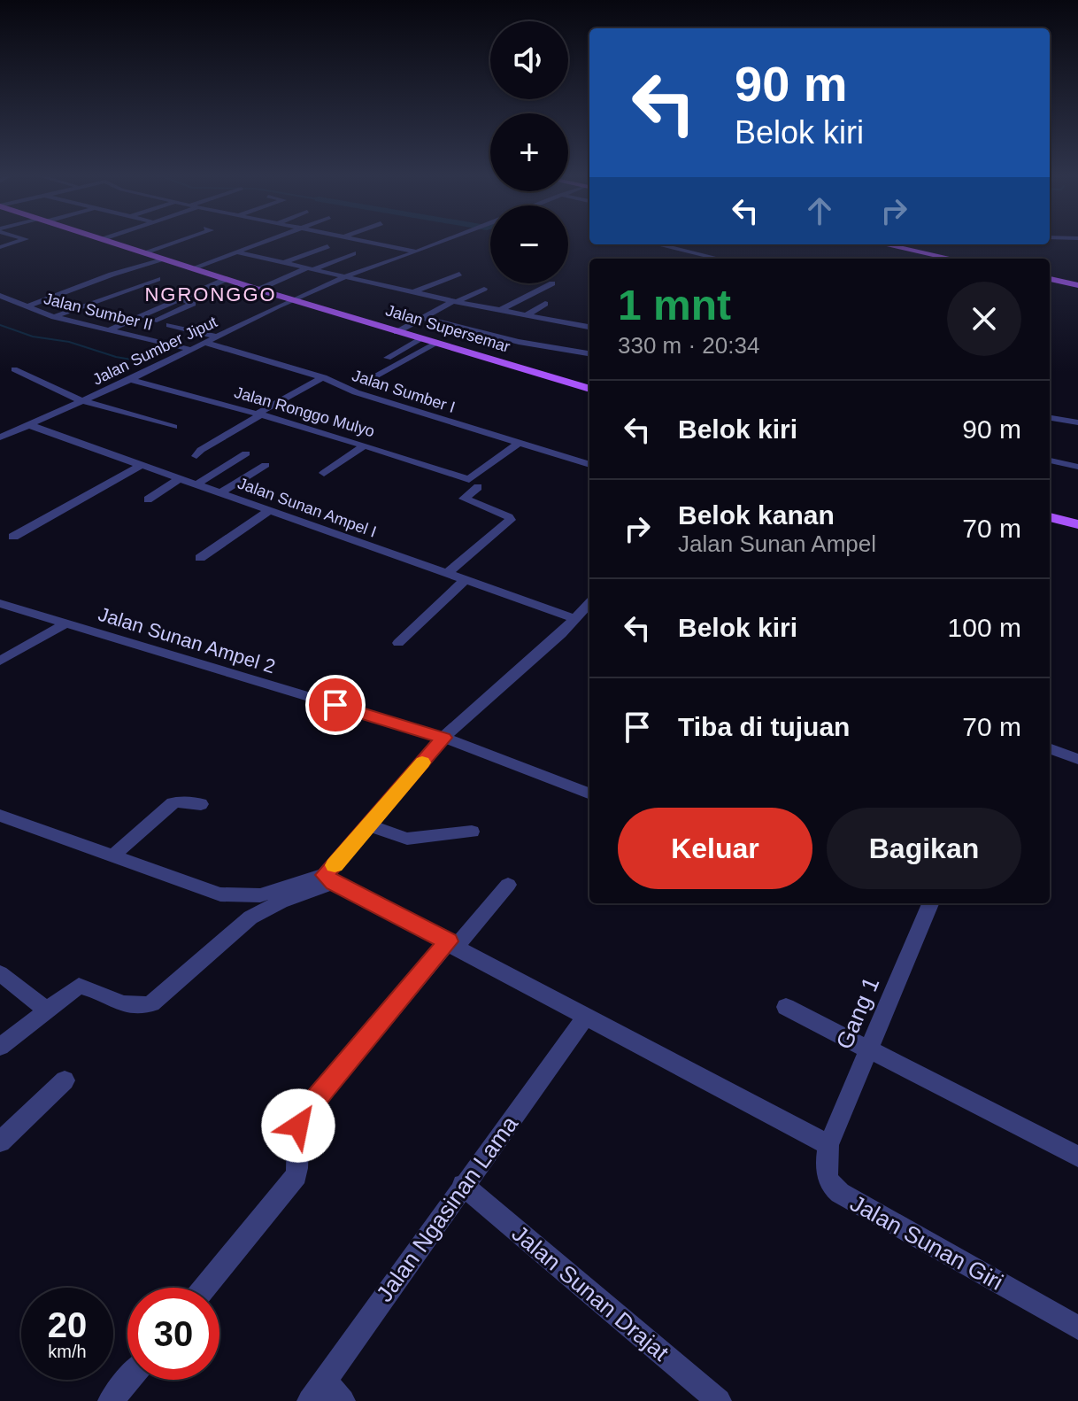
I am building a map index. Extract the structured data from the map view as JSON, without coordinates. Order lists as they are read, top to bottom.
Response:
{
  "streets": {
    "main road": ["Jalan Supersemar"],
    "street": [
      "Jalan Sumber II",
      "Jalan Sumber Jiput",
      "Jalan Sumber I",
      "Jalan Ronggo Mulyo",
      "Jalan Sunan Ampel I",
      "Jalan Sunan Ampel 2",
      "Gang 1",
      "Jalan Ngasinan Lama",
      "Jalan Sunan Giri",
      "Jalan Sunan Drajat"
    ]
  },
  "crossings": [
    ["Jalan Sumber II", "Jalan Sumber Jiput"],
    ["Jalan Supersemar", "Jalan Sumber Jiput"],
    ["Jalan Sumber Jiput", "Jalan Sumber I"],
    ["Jalan Sumber Jiput", "Jalan Ronggo Mulyo"],
    ["Jalan Sumber Jiput", "Jalan Sunan Ampel I"],
    ["Gang 1", "Jalan Sunan Giri"],
    ["Jalan Ngasinan Lama", "Jalan Sunan Drajat"]
  ],
  "districts": ["NGRONGGO"],
  "page": {
    "map_buttons": ["+", "−"],
    "turn": ["90 m", "Belok kiri"],
    "heading": ["1 mnt", "330 m · 20:34"],
    "list": [
      {
        "name": "Belok kiri",
        "value": "90 m"
      },
      {
        "name": "Belok kanan",
        "note": "Jalan Sunan Ampel",
        "value": "70 m"
      },
      {
        "name": "Belok kiri",
        "value": "100 m"
      },
      {
        "name": "Tiba di tujuan",
        "value": "70 m"
      }
    ],
    "buttons": ["Keluar", "Bagikan"],
    "speed": "20 km/h",
    "limit": "30"
  }
}
